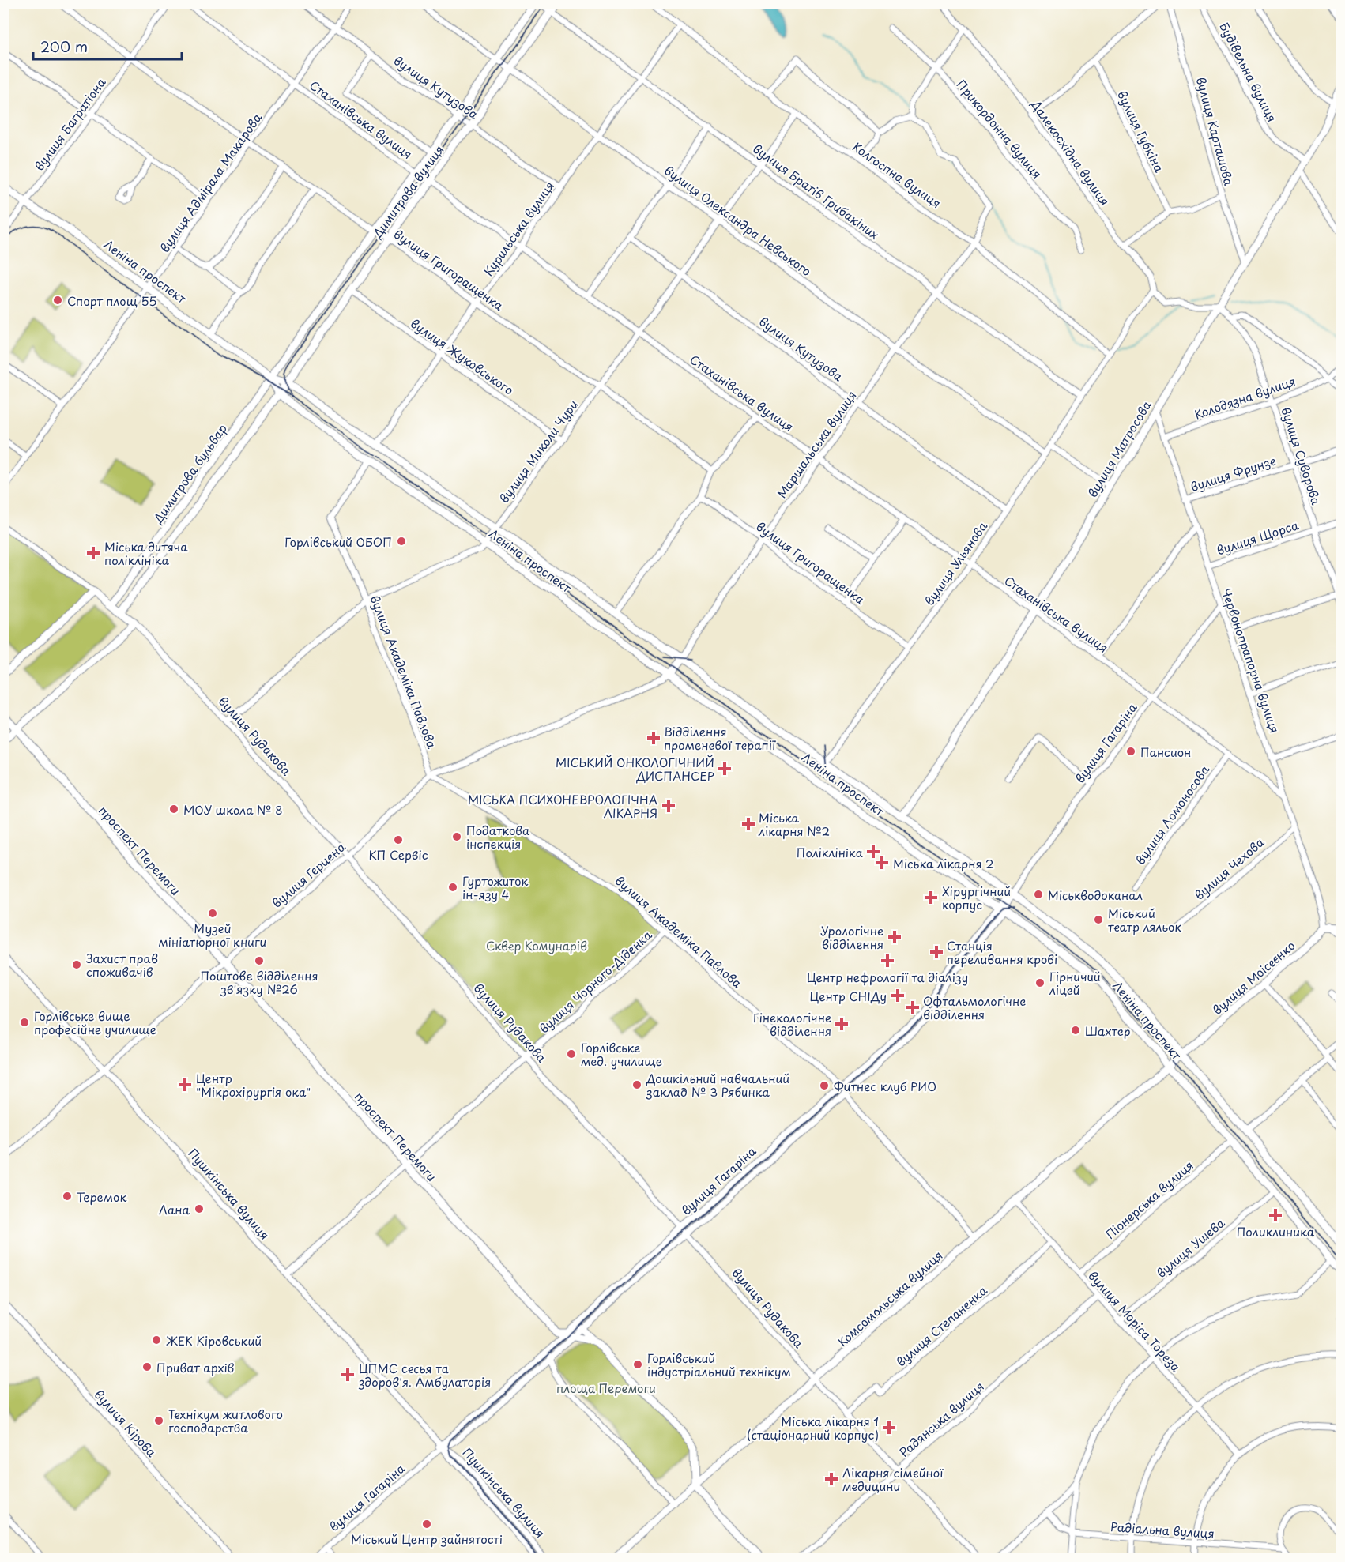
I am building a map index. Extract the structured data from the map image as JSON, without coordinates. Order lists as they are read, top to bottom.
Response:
{
  "streets": {
    "main road": [
      "Димитрова вулиця",
      "Леніна проспект",
      "вулиця Матросова",
      "Димитрова бульвар",
      "вулиця Рудакова",
      "вулиця Гагаріна",
      "проспект Перемоги",
      "вулиця Моісеєнко",
      "Комсомольська вулиця"
    ],
    "street": [
      "Будівельна вулиця",
      "вулиця Кутузова",
      "Стаханівська вулиця",
      "вулиця Багратіона",
      "Прикордонна вулиця",
      "вулиця Губкіна",
      "вулиця Карташова",
      "Далекосхідна вулиця",
      "Колгоспна вулиця",
      "вулиця Адмірала Макарова",
      "вулиця Братів Грибакіних",
      "вулиця Олександра Невського",
      "Курильська вулиця",
      "вулиця Григоращенка",
      "вулиця Жуковського",
      "Колодязна вулиця",
      "Маршальська вулиця",
      "вулиця Миколи Чури",
      "вулиця Суворова",
      "вулиця Фрунзе",
      "вулиця Щорса",
      "вулиця Ульянова",
      "Червонопрапорна вулиця",
      "вулиця Академіка Павлова",
      "вулиця Ломоносова",
      "вулиця Чехова",
      "вулиця Герцена",
      "вулиця Чорного-Діденка",
      "Пушкінська вулиця",
      "Піонерська вулиця",
      "вулиця Ушева",
      "вулиця Моріса Тореза",
      "вулиця Степаненка",
      "Радянська вулиця",
      "вулиця Кірова",
      "Радіальна вулиця"
    ]
  },
  "crossings": [
    ["Будівельна вулиця", "вулиця Матросова"],
    ["вулиця Кутузова", "вулиця Адмірала Макарова"],
    ["вулиця Кутузова", "Димитрова вулиця"],
    ["вулиця Кутузова", "Курильська вулиця"],
    ["вулиця Кутузова", "Маршальська вулиця"],
    ["вулиця Кутузова", "вулиця Миколи Чури"],
    ["вулиця Кутузова", "вулиця Ульянова"],
    ["Стаханівська вулиця", "вулиця Адмірала Макарова"],
    ["Стаханівська вулиця", "Димитрова вулиця"],
    ["Стаханівська вулиця", "Курильська вулиця"],
    ["Стаханівська вулиця", "Маршальська вулиця"],
    ["Стаханівська вулиця", "вулиця Матросова"],
    ["Стаханівська вулиця", "вулиця Миколи Чури"],
    ["Стаханівська вулиця", "вулиця Ульянова"],
    ["Стаханівська вулиця", "Червонопрапорна вулиця"],
    ["Стаханівська вулиця", "вулиця Гагаріна"],
    ["Стаханівська вулиця", "вулиця Ломоносова"],
    ["вулиця Багратіона", "вулиця Григоращенка"],
    ["вулиця Багратіона", "Леніна проспект"],
    ["вулиця Карташова", "вулиця Матросова"],
    ["Колгоспна вулиця", "Курильська вулиця"],
    ["Колгоспна вулиця", "Маршальська вулиця"],
    ["Колгоспна вулиця", "вулиця Миколи Чури"],
    ["Колгоспна вулиця", "вулиця Ульянова"],
    ["вулиця Адмірала Макарова", "вулиця Григоращенка"],
    ["вулиця Адмірала Макарова", "Леніна проспект"],
    ["Димитрова вулиця", "вулиця Братів Грибакіних"],
    ["Димитрова вулиця", "вулиця Олександра Невського"],
    ["Димитрова вулиця", "вулиця Григоращенка"],
    ["Димитрова вулиця", "Леніна проспект"],
    ["Димитрова вулиця", "вулиця Жуковського"],
    ["Димитрова вулиця", "Димитрова бульвар"],
    ["вулиця Братів Грибакіних", "Курильська вулиця"],
    ["вулиця Братів Грибакіних", "Маршальська вулиця"],
    ["вулиця Братів Грибакіних", "вулиця Миколи Чури"],
    ["вулиця Братів Грибакіних", "вулиця Ульянова"],
    ["вулиця Олександра Невського", "Курильська вулиця"],
    ["вулиця Олександра Невського", "Маршальська вулиця"],
    ["вулиця Олександра Невського", "вулиця Миколи Чури"],
    ["вулиця Олександра Невського", "вулиця Ульянова"],
    ["Курильська вулиця", "вулиця Григоращенка"],
    ["Курильська вулиця", "Леніна проспект"],
    ["Курильська вулиця", "вулиця Жуковського"],
    ["вулиця Григоращенка", "Маршальська вулиця"],
    ["вулиця Григоращенка", "вулиця Миколи Чури"],
    ["вулиця Григоращенка", "вулиця Ульянова"],
    ["Леніна проспект", "Маршальська вулиця"],
    ["Леніна проспект", "вулиця Матросова"],
    ["Леніна проспект", "вулиця Миколи Чури"],
    ["Леніна проспект", "Димитрова бульвар"],
    ["Леніна проспект", "вулиця Ульянова"],
    ["Леніна проспект", "вулиця Академіка Павлова"],
    ["Леніна проспект", "вулиця Гагаріна"],
    ["Леніна проспект", "вулиця Герцена"],
    ["Леніна проспект", "вулиця Моісеєнко"],
    ["Леніна проспект", "Піонерська вулиця"],
    ["Леніна проспект", "вулиця Ушева"],
    ["Леніна проспект", "Комсомольська вулиця"],
    ["вулиця Жуковського", "вулиця Миколи Чури"],
    ["Колодязна вулиця", "вулиця Суворова"],
    ["Колодязна вулиця", "Червонопрапорна вулиця"],
    ["вулиця Матросова", "Червонопрапорна вулиця"],
    ["вулиця Миколи Чури", "вулиця Академіка Павлова"],
    ["вулиця Миколи Чури", "вулиця Рудакова"],
    ["вулиця Суворова", "вулиця Фрунзе"],
    ["вулиця Суворова", "вулиця Щорса"],
    ["Димитрова бульвар", "вулиця Рудакова"],
    ["вулиця Фрунзе", "Червонопрапорна вулиця"],
    ["вулиця Щорса", "Червонопрапорна вулиця"],
    ["Червонопрапорна вулиця", "вулиця Гагаріна"],
    ["Червонопрапорна вулиця", "вулиця Чехова"],
    ["Червонопрапорна вулиця", "вулиця Моісеєнко"],
    ["вулиця Академіка Павлова", "вулиця Гагаріна"],
    ["вулиця Академіка Павлова", "вулиця Герцена"],
    ["вулиця Академіка Павлова", "вулиця Чорного-Діденка"],
    ["вулиця Академіка Павлова", "Комсомольська вулиця"],
    ["вулиця Рудакова", "вулиця Гагаріна"],
    ["вулиця Рудакова", "вулиця Герцена"],
    ["вулиця Рудакова", "вулиця Чорного-Діденка"],
    ["вулиця Рудакова", "Комсомольська вулиця"],
    ["вулиця Рудакова", "вулиця Степаненка"],
    ["вулиця Рудакова", "Радянська вулиця"],
    ["вулиця Гагаріна", "проспект Перемоги"],
    ["вулиця Гагаріна", "Пушкінська вулиця"],
    ["проспект Перемоги", "вулиця Герцена"],
    ["проспект Перемоги", "вулиця Чорного-Діденка"],
    ["вулиця Герцена", "Пушкінська вулиця"],
    ["вулиця Моісеєнко", "Комсомольська вулиця"],
    ["вулиця Чорного-Діденка", "Пушкінська вулиця"],
    ["Піонерська вулиця", "вулиця Моріса Тореза"],
    ["вулиця Ушева", "вулиця Моріса Тореза"],
    ["Комсомольська вулиця", "вулиця Моріса Тореза"],
    ["вулиця Моріса Тореза", "вулиця Степаненка"],
    ["вулиця Моріса Тореза", "Радянська вулиця"]
  ],
  "parks": ["Сквер Комунарів", "площа Перемоги"],
  "places": {
    "other": [
      "Спорт площ 55",
      "Горлівський ОБОП",
      "Пансион",
      "МОУ школа № 8",
      "Податкова інспекція",
      "КП Сервіс",
      "Гуртожиток ін-язу 4",
      "Міськводоканал",
      "Музей мініатюрної книги",
      "Міський театр ляльок",
      "Поштове відділення зв'язку №26",
      "Захист прав споживачів",
      "Гірничий ліцей",
      "Горлівське вище професійне училище",
      "Шахтер",
      "Горлівське мед. училище",
      "Дошкільний навчальний заклад № 3 Рябинка",
      "Фитнес клуб РИО",
      "Теремок",
      "Лана",
      "ЖЕК Кіровський",
      "Горлівський індустріальний технікум",
      "Приват архів",
      "Технікум житлового господарства",
      "Міський Центр зайнятості"
    ],
    "health": [
      "Міська дитяча поліклініка",
      "Відділення променевої терапії",
      "МІСЬКИЙ ОНКОЛОГІЧНИЙ ДИСПАНСЕР",
      "МІСЬКА ПСИХОНЕВРОЛОГІЧНА ЛІКАРНЯ",
      "Міська лікарня №2",
      "Поліклініка",
      "Міська лікарня 2",
      "Хірургічний корпус",
      "Урологічне відділення",
      "Станція переливання крові",
      "Центр нефрології та діалізу",
      "Центр СНІДу",
      "Офтальмологічне відділення",
      "Гінекологічне відділення",
      "Центр \"Мікрохірургія ока\"",
      "Поликлиника",
      "ЦПМС сесья та здоров'я. Амбулаторія",
      "Міська лікарня 1 (стаціонарний корпус)",
      "Лікарня сімейної медицини"
    ]
  },
  "scale_bar": "200 m"
}
